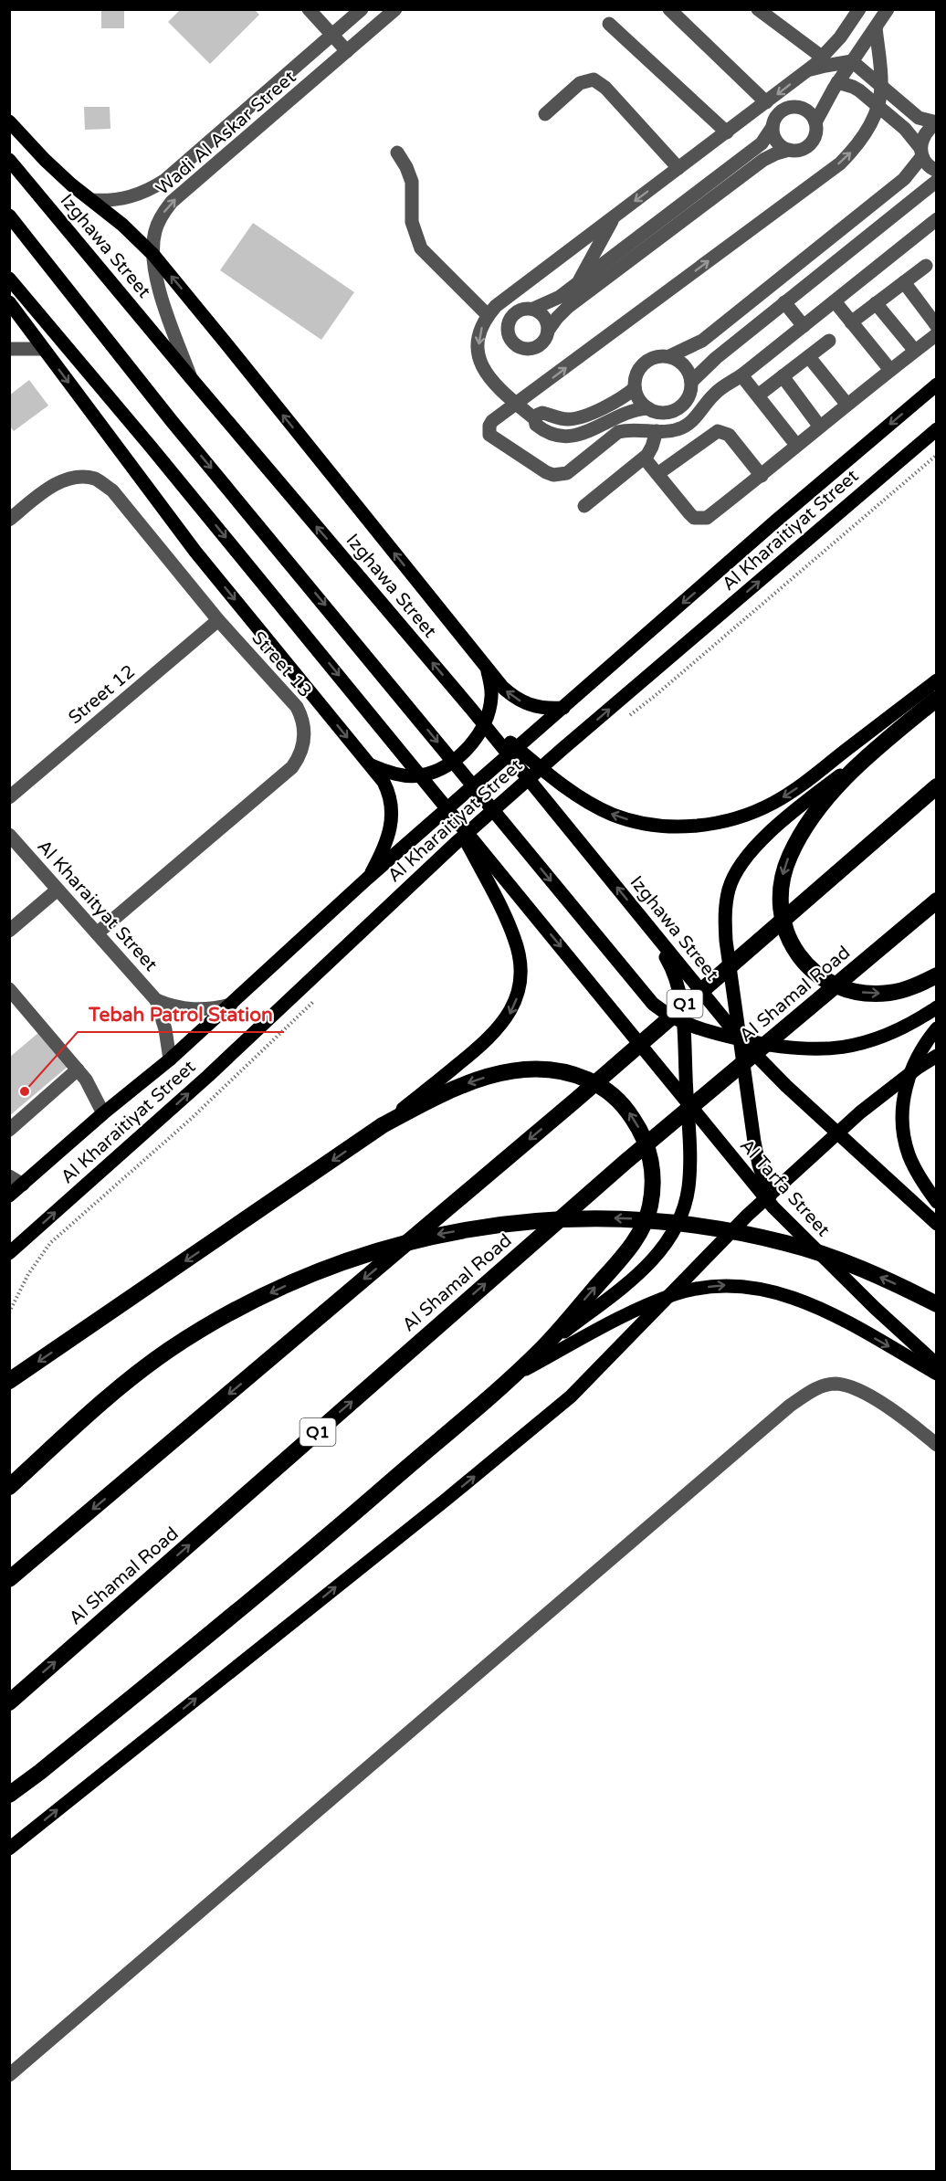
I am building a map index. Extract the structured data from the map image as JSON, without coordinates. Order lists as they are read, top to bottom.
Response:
{
  "streets": {
    "highway": ["Al Shamal Road", "Q1"],
    "main road": ["Izghawa Street", "Al Kharaitiyat Street", "Al Tarfa Street"],
    "street": [
      "Wadi Al Askar Street",
      "Street 13",
      "Street 12",
      "Al Kharaityat Street"
    ]
  },
  "crossings": [
    ["Wadi Al Askar Street", "Izghawa Street"],
    ["Al Kharaitiyat Street", "Al Kharaityat Street"],
    ["Street 13", "Street 12"],
    ["Street 13", "Al Kharaityat Street"]
  ],
  "places": ["Tebah Patrol Station"]
}
